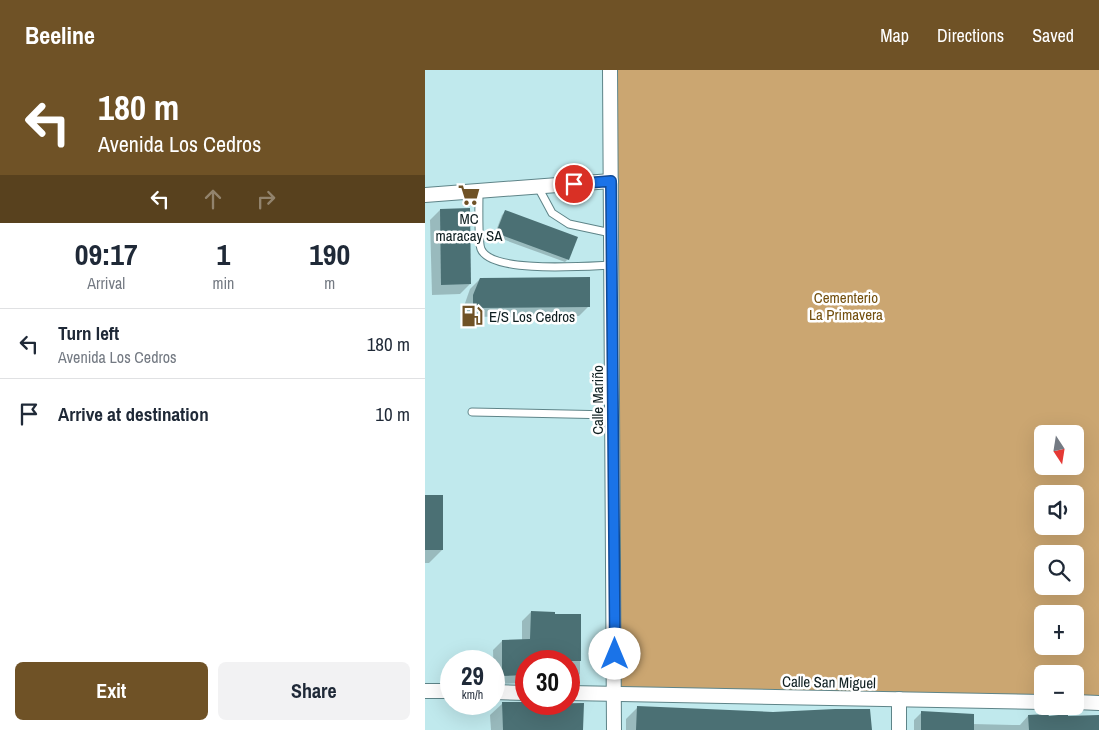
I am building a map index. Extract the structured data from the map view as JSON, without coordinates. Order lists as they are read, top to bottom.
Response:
{
  "streets": {
    "street": ["Calle Mariño", "Calle San Miguel"]
  },
  "crossings": [
    ["Calle Mariño", "Calle San Miguel"]
  ],
  "parks": ["Cementerio La Primavera"],
  "places": {
    "supermarket": ["MC maracay SA"],
    "fuel station": ["E/S Los Cedros"]
  },
  "north": "bottom",
  "page": {
    "header": "Beeline",
    "nav": ["Map", "Directions", "Saved"],
    "turn": ["180 m", "Avenida Los Cedros"],
    "eta": [
      "09:17",
      "Arrival",
      "1",
      "min",
      "190",
      "m"
    ],
    "list": [
      {
        "name": "Turn left",
        "note": "Avenida Los Cedros",
        "value": "180 m"
      },
      {
        "name": "Arrive at destination",
        "value": "10 m"
      }
    ],
    "map_buttons": ["+", "−"],
    "speed": "29 km/h",
    "limit": "30",
    "buttons": ["Exit", "Share"]
  }
}
